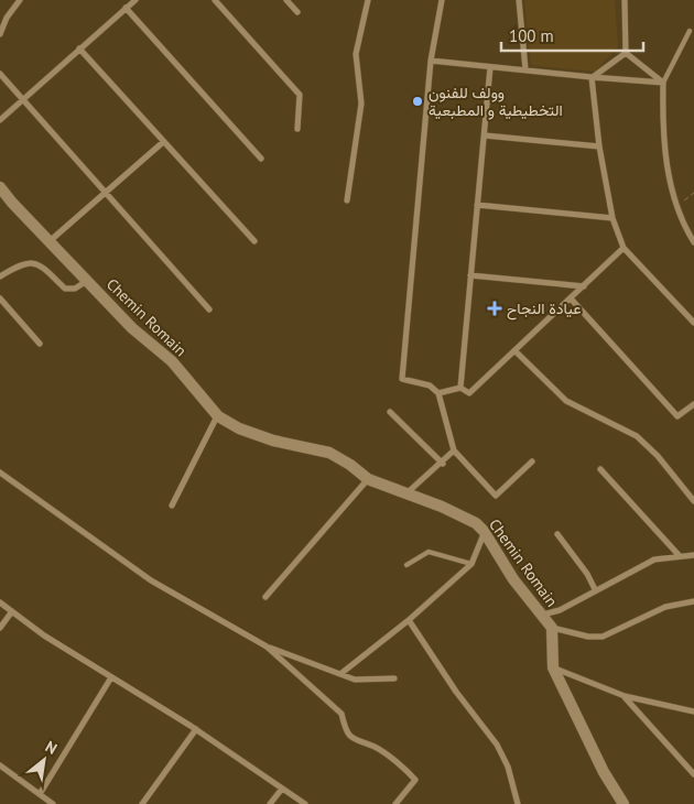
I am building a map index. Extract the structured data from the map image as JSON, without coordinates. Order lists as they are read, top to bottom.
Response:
{
  "streets": {
    "street": ["Chemin Romain"]
  },
  "places": {
    "other": ["وولف للفنون التخطيطية و المطبعية"],
    "health": ["عيادة النجاح"]
  },
  "scale_bar": "100 m",
  "north": "top right"
}
